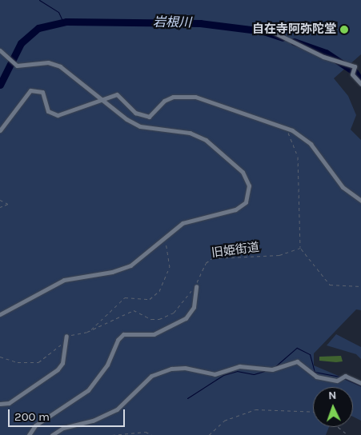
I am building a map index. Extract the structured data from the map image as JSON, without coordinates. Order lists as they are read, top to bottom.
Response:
{
  "streets": {
    "path": ["旧姫街道"]
  },
  "water": ["岩根川"],
  "places": ["自在寺阿弥陀堂"],
  "scale_bar": "200 m",
  "north": "top"
}
